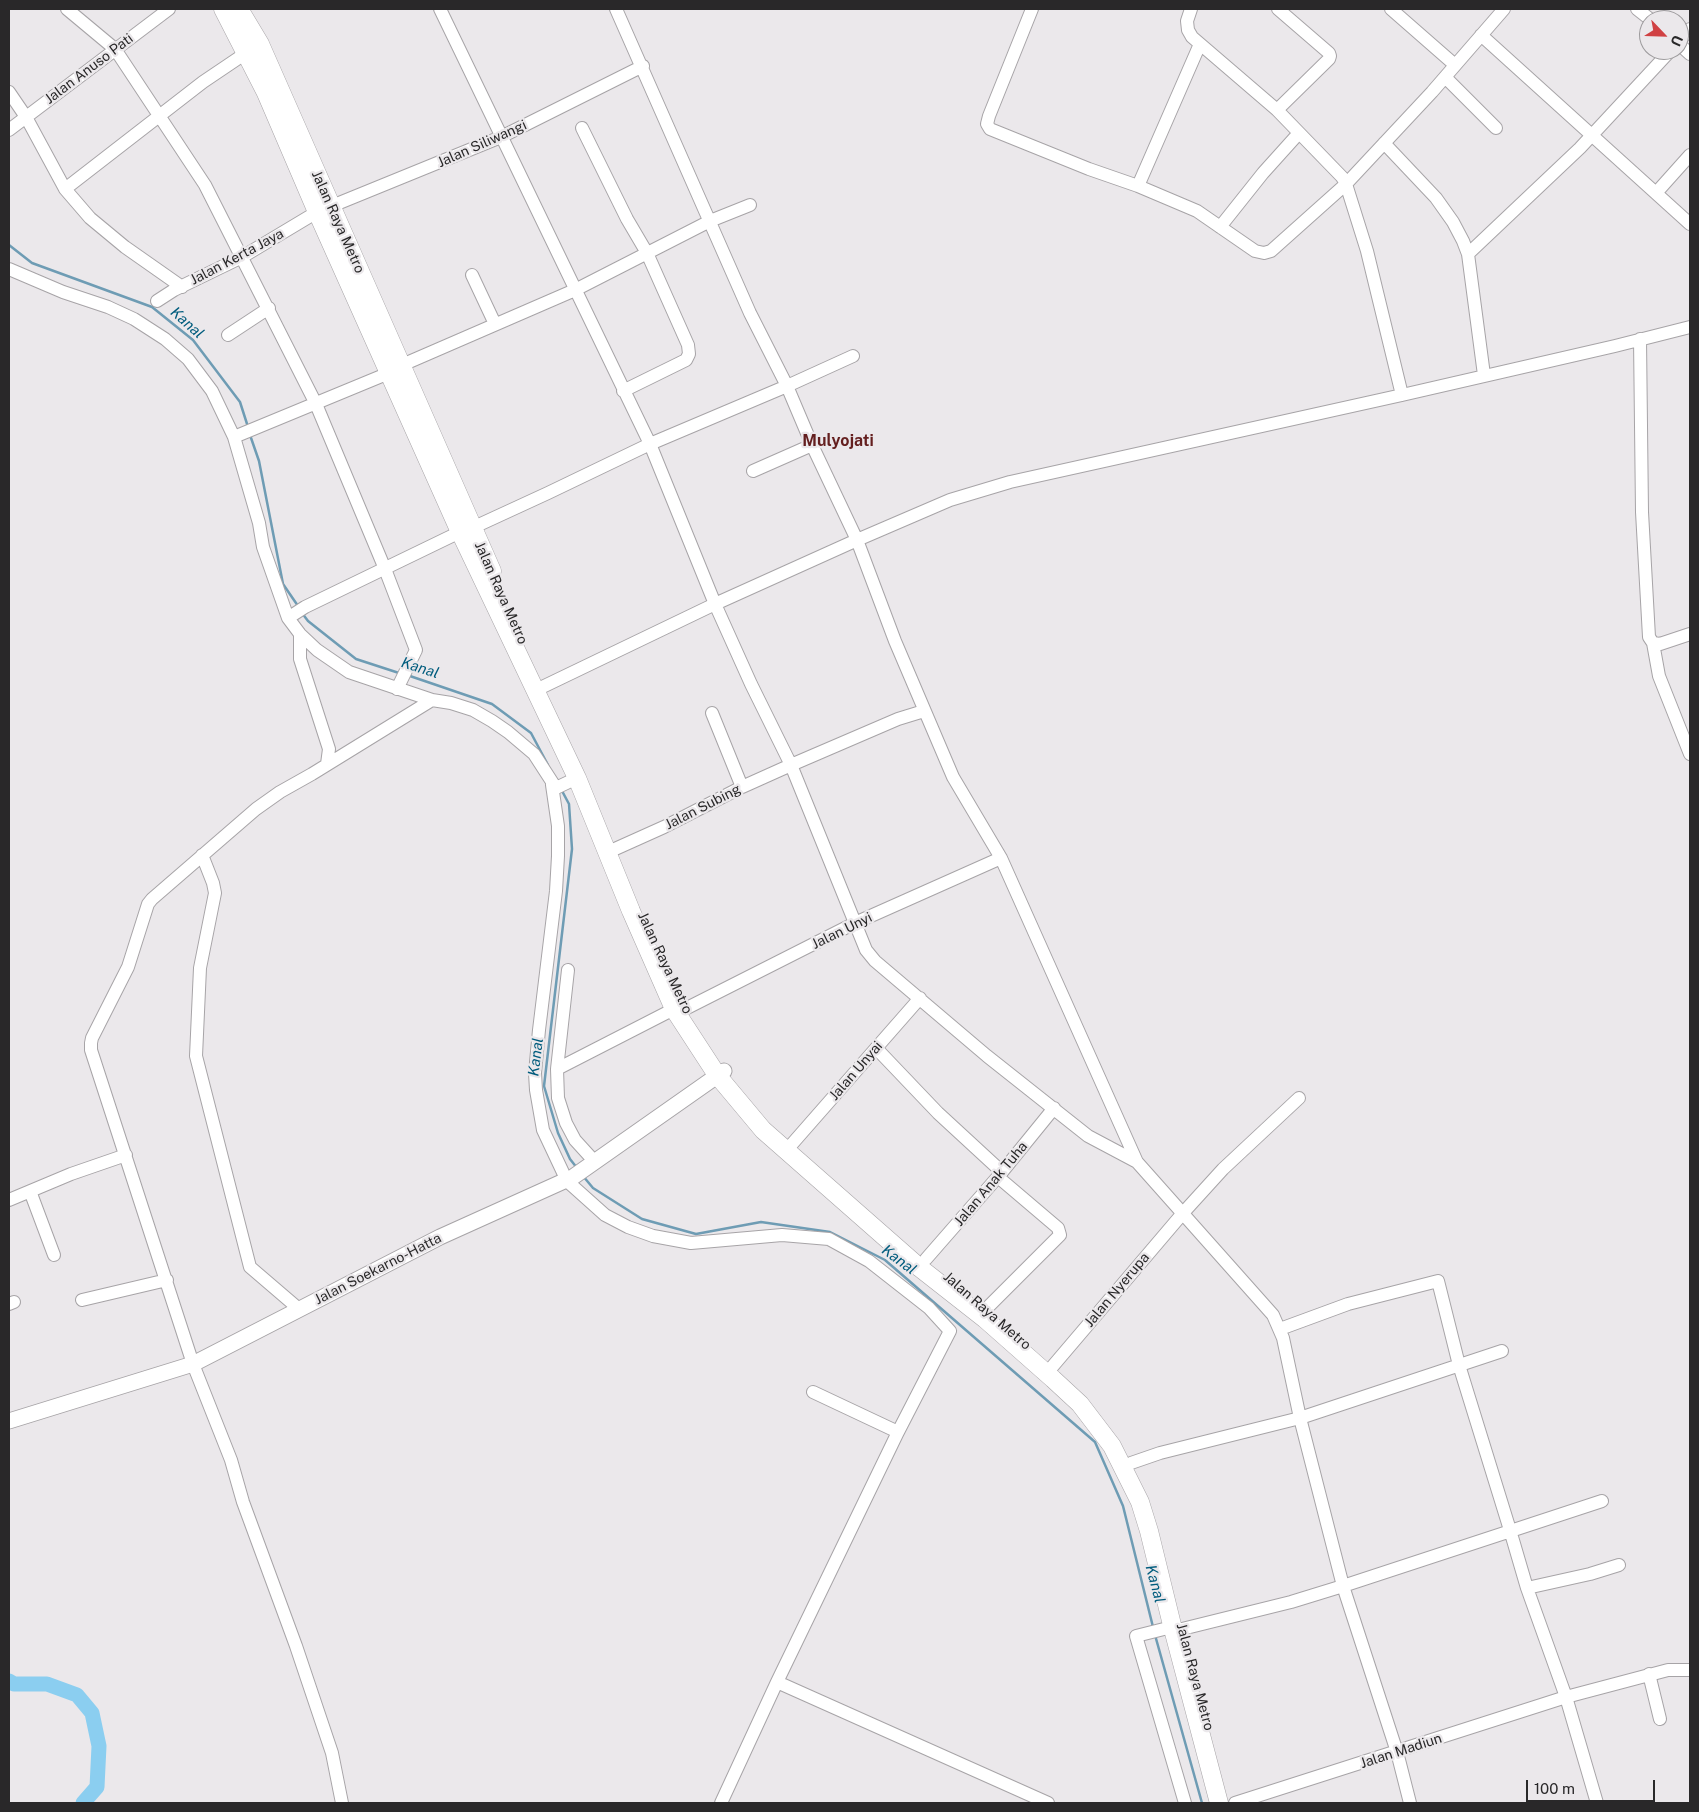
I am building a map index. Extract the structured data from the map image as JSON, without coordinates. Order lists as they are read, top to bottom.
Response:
{
  "streets": {
    "highway": ["Jalan Raya Metro"],
    "main road": ["Jalan Soekarno-Hatta"],
    "street": [
      "Jalan Anuso Pati",
      "Jalan Siliwangi",
      "Jalan Kerta Jaya",
      "Jalan Subing",
      "Jalan Unyi",
      "Jalan Unyai",
      "Jalan Anak Tuha",
      "Jalan Nyerupa",
      "Jalan Madiun"
    ]
  },
  "crossings": [
    ["Jalan Siliwangi", "Jalan Raya Metro"],
    ["Jalan Siliwangi", "Jalan Kerta Jaya"],
    ["Jalan Raya Metro", "Jalan Kerta Jaya"],
    ["Jalan Raya Metro", "Jalan Subing"],
    ["Jalan Raya Metro", "Jalan Unyi"],
    ["Jalan Raya Metro", "Jalan Unyai"],
    ["Jalan Raya Metro", "Jalan Anak Tuha"],
    ["Jalan Raya Metro", "Jalan Soekarno-Hatta"],
    ["Jalan Raya Metro", "Jalan Nyerupa"]
  ],
  "districts": ["Mulyojati"],
  "water": ["Kanal"],
  "scale_bar": "100 m",
  "north": "bottom right"
}
